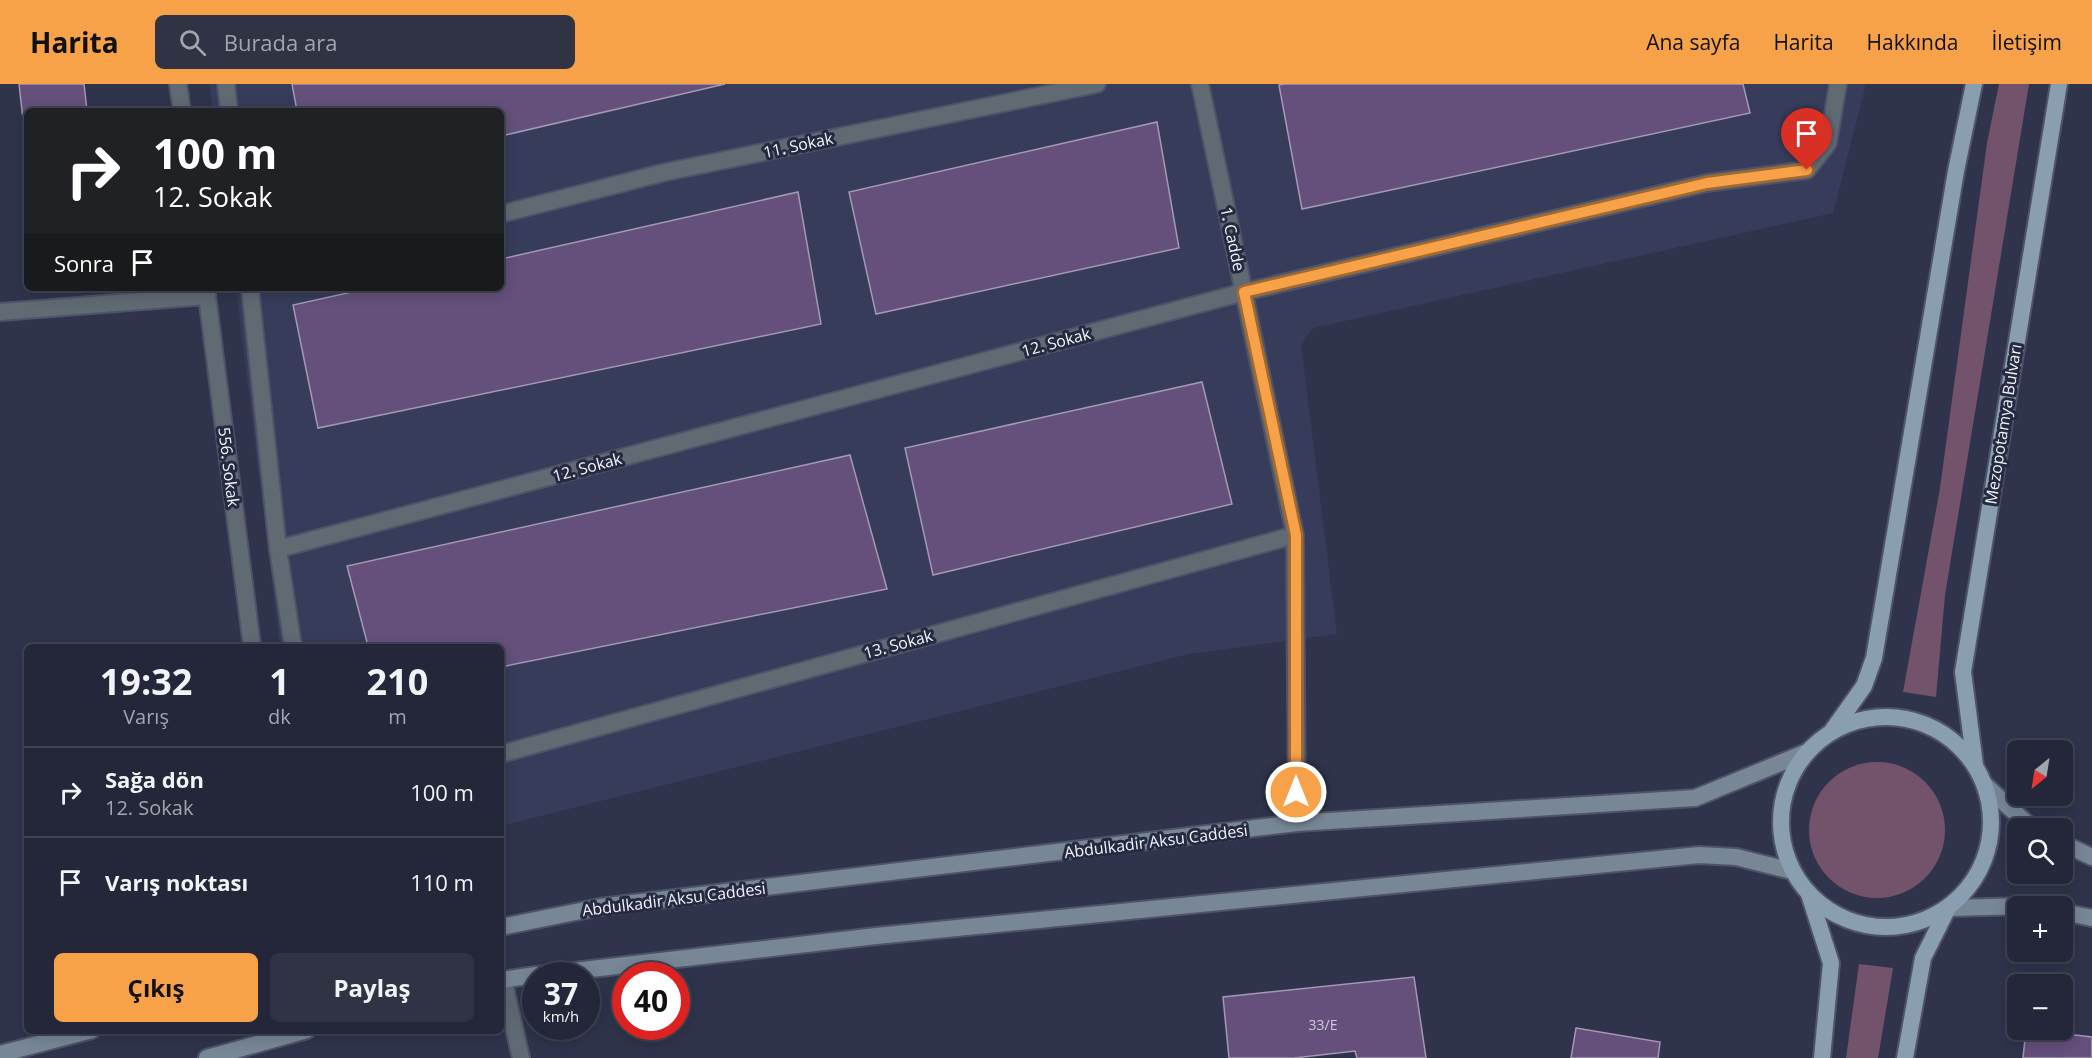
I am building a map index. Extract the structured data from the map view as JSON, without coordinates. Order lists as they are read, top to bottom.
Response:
{
  "streets": {
    "main road": ["Mezopotamya Bulvarı", "Abdulkadir Aksu Caddesi"],
    "street": [
      "11. Sokak",
      "1. Cadde",
      "12. Sokak",
      "556. Sokak",
      "13. Sokak"
    ]
  },
  "crossings": [
    ["1. Cadde", "12. Sokak"],
    ["1. Cadde", "13. Sokak"],
    ["1. Cadde", "Abdulkadir Aksu Caddesi"],
    ["Mezopotamya Bulvarı", "Abdulkadir Aksu Caddesi"]
  ],
  "house_numbers": ["33/E"],
  "north": "bottom left",
  "page": {
    "header": "Harita",
    "search": "Burada ara",
    "nav": [
      "Ana sayfa",
      "Harita",
      "Hakkında",
      "İletişim"
    ],
    "turn": ["100 m", "12. Sokak"],
    "then": "Sonra",
    "eta": [
      "19:32",
      "Varış",
      "1",
      "dk",
      "210",
      "m"
    ],
    "map_buttons": ["+", "−"],
    "list": [
      {
        "name": "Sağa dön",
        "note": "12. Sokak",
        "value": "100 m"
      },
      {
        "name": "Varış noktası",
        "value": "110 m"
      }
    ],
    "buttons": ["Çıkış", "Paylaş"],
    "speed": "37 km/h",
    "limit": "40"
  }
}
